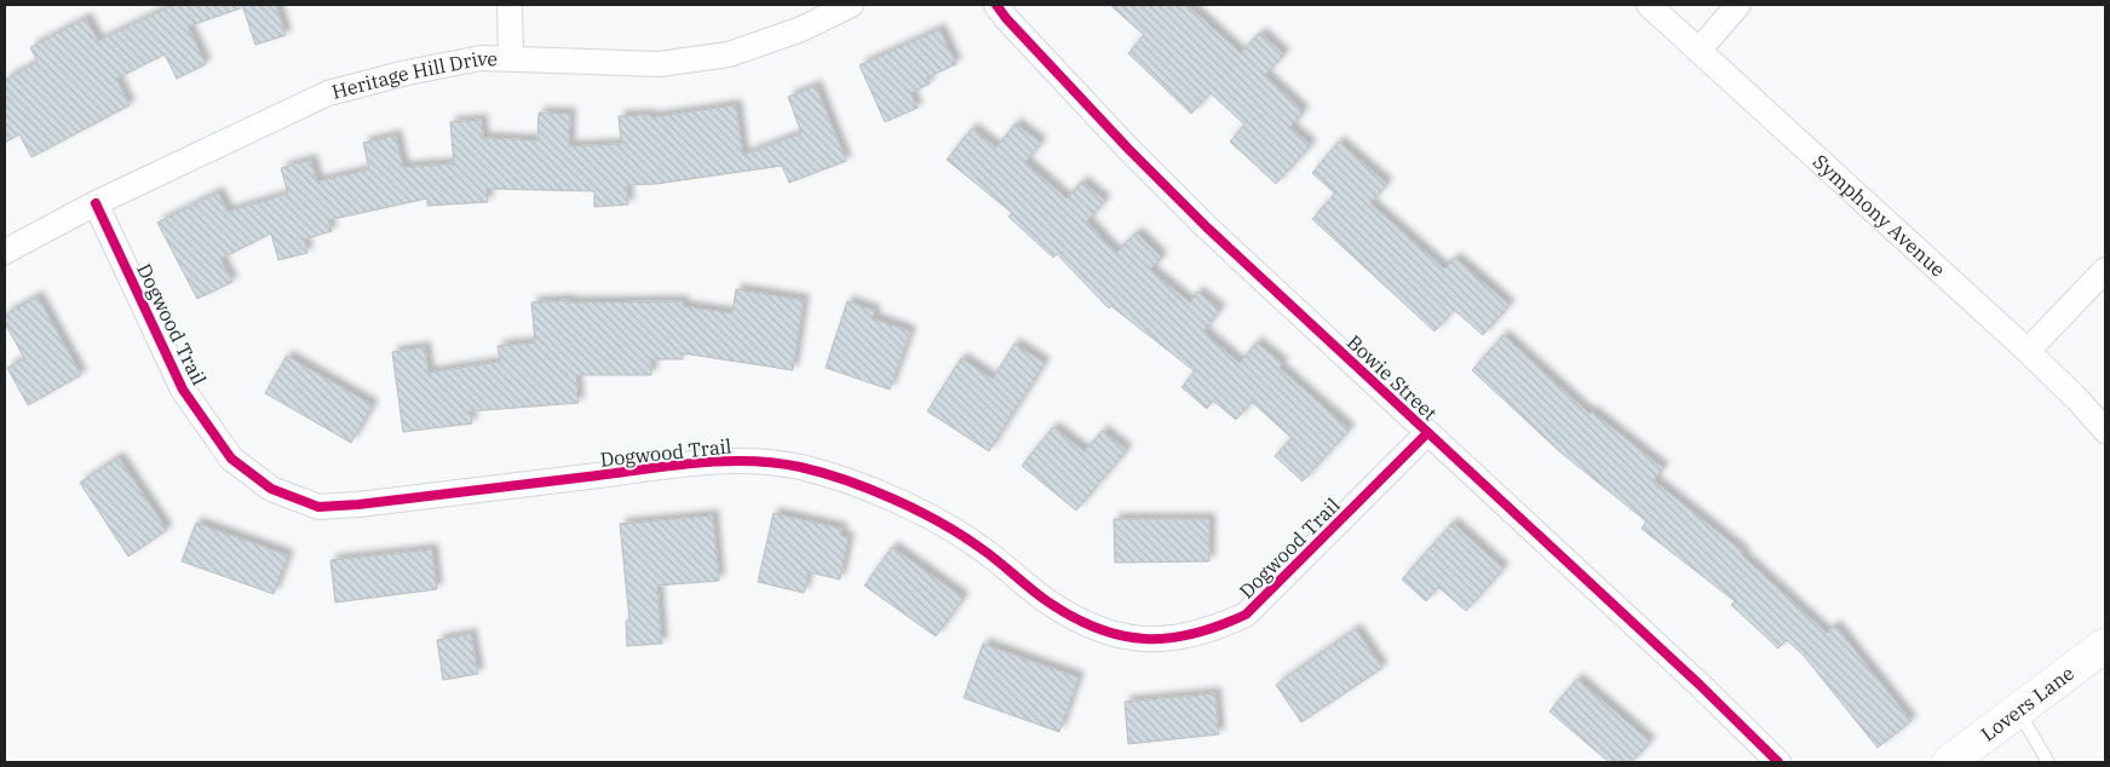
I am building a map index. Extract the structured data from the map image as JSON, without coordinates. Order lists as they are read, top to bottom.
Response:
{
  "streets": {
    "street": [
      "Heritage Hill Drive",
      "Symphony Avenue",
      "Dogwood Trail",
      "Bowie Street",
      "Lovers Lane"
    ]
  },
  "crossings": [
    ["Heritage Hill Drive", "Dogwood Trail"],
    ["Dogwood Trail", "Bowie Street"]
  ]
}
